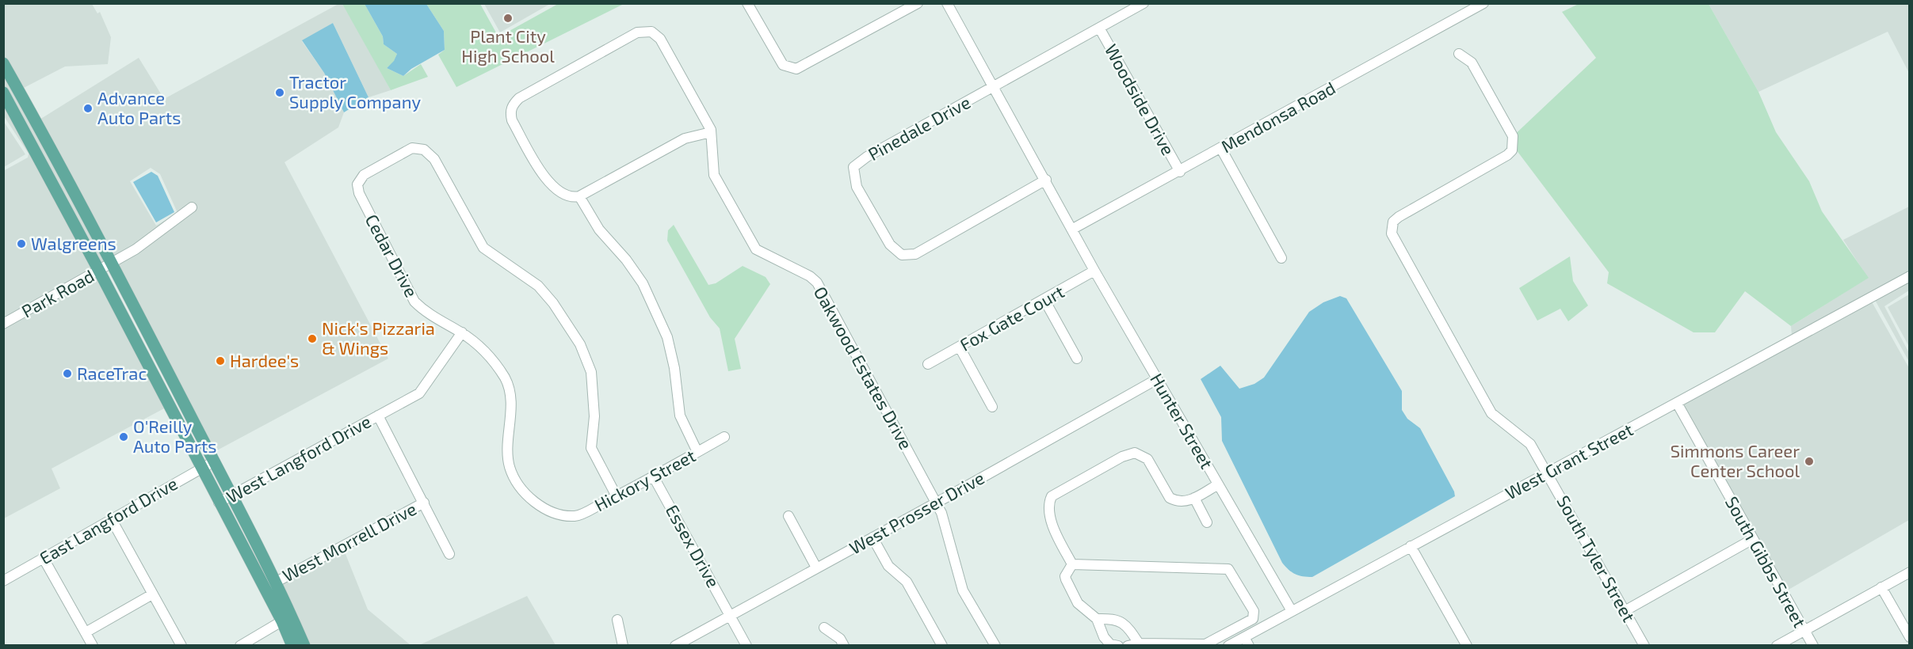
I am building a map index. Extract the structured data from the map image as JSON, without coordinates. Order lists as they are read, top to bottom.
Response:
{
  "streets": {
    "street": [
      "Woodside Drive",
      "Mendonsa Road",
      "Pinedale Drive",
      "Cedar Drive",
      "Park Road",
      "Fox Gate Court",
      "Oakwood Estates Drive",
      "Hunter Street",
      "West Langford Drive",
      "West Grant Street",
      "Hickory Street",
      "West Prosser Drive",
      "East Langford Drive",
      "West Morrell Drive",
      "Essex Drive",
      "South Tyler Street",
      "South Gibbs Street"
    ]
  },
  "crossings": [
    ["Woodside Drive", "Mendonsa Road"],
    ["Woodside Drive", "Pinedale Drive"],
    ["Mendonsa Road", "Hunter Street"],
    ["Pinedale Drive", "Hunter Street"],
    ["Cedar Drive", "West Langford Drive"],
    ["Cedar Drive", "Hickory Street"],
    ["Fox Gate Court", "Hunter Street"],
    ["Oakwood Estates Drive", "West Prosser Drive"],
    ["Hunter Street", "West Grant Street"],
    ["Hunter Street", "West Prosser Drive"],
    ["West Grant Street", "South Tyler Street"],
    ["West Grant Street", "South Gibbs Street"],
    ["Hickory Street", "Essex Drive"],
    ["West Prosser Drive", "Essex Drive"]
  ],
  "places": [
    "Plant City High School",
    "Tractor Supply Company",
    "Advance Auto Parts",
    "Walgreens",
    "Nick's Pizzaria & Wings",
    "Hardee's",
    "RaceTrac",
    "O'Reilly Auto Parts",
    "Simmons Career Center School"
  ]
}
